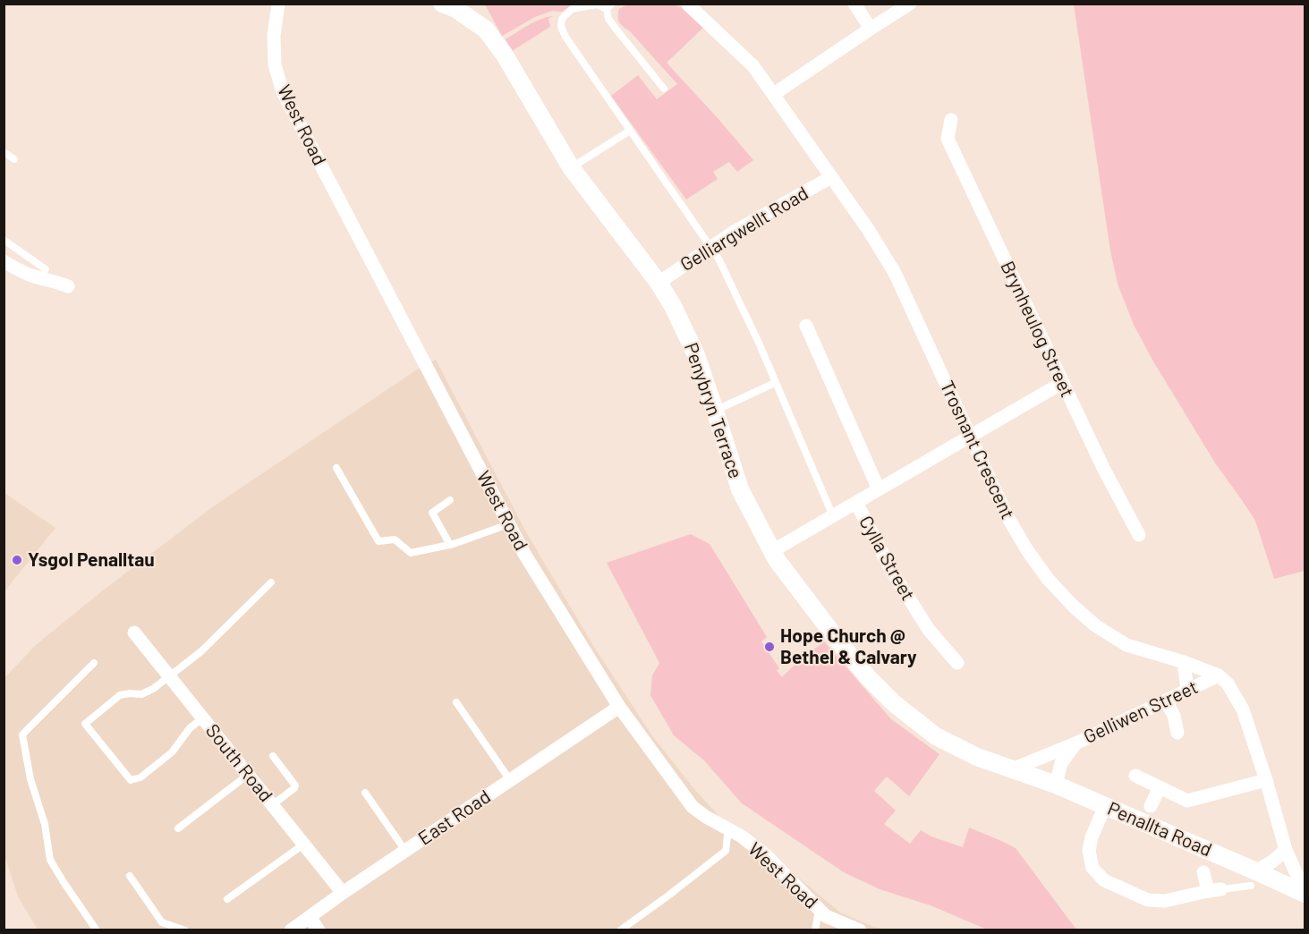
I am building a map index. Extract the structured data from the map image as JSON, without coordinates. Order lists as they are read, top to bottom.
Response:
{
  "streets": {
    "street": [
      "West Road",
      "Gelliargwellt Road",
      "Brynheulog Street",
      "Penybryn Terrace",
      "Trosnant Crescent",
      "Cylla Street",
      "Gelliwen Street",
      "South Road",
      "East Road",
      "Penallta Road"
    ]
  },
  "crossings": [
    ["West Road", "East Road"],
    ["Gelliargwellt Road", "Penybryn Terrace"],
    ["Gelliargwellt Road", "Trosnant Crescent"],
    ["Penybryn Terrace", "Penallta Road"],
    ["Trosnant Crescent", "Gelliwen Street"],
    ["Gelliwen Street", "Penallta Road"],
    ["South Road", "East Road"]
  ],
  "places": ["Ysgol Penalltau", "Hope Church @ Bethel & Calvary"]
}
